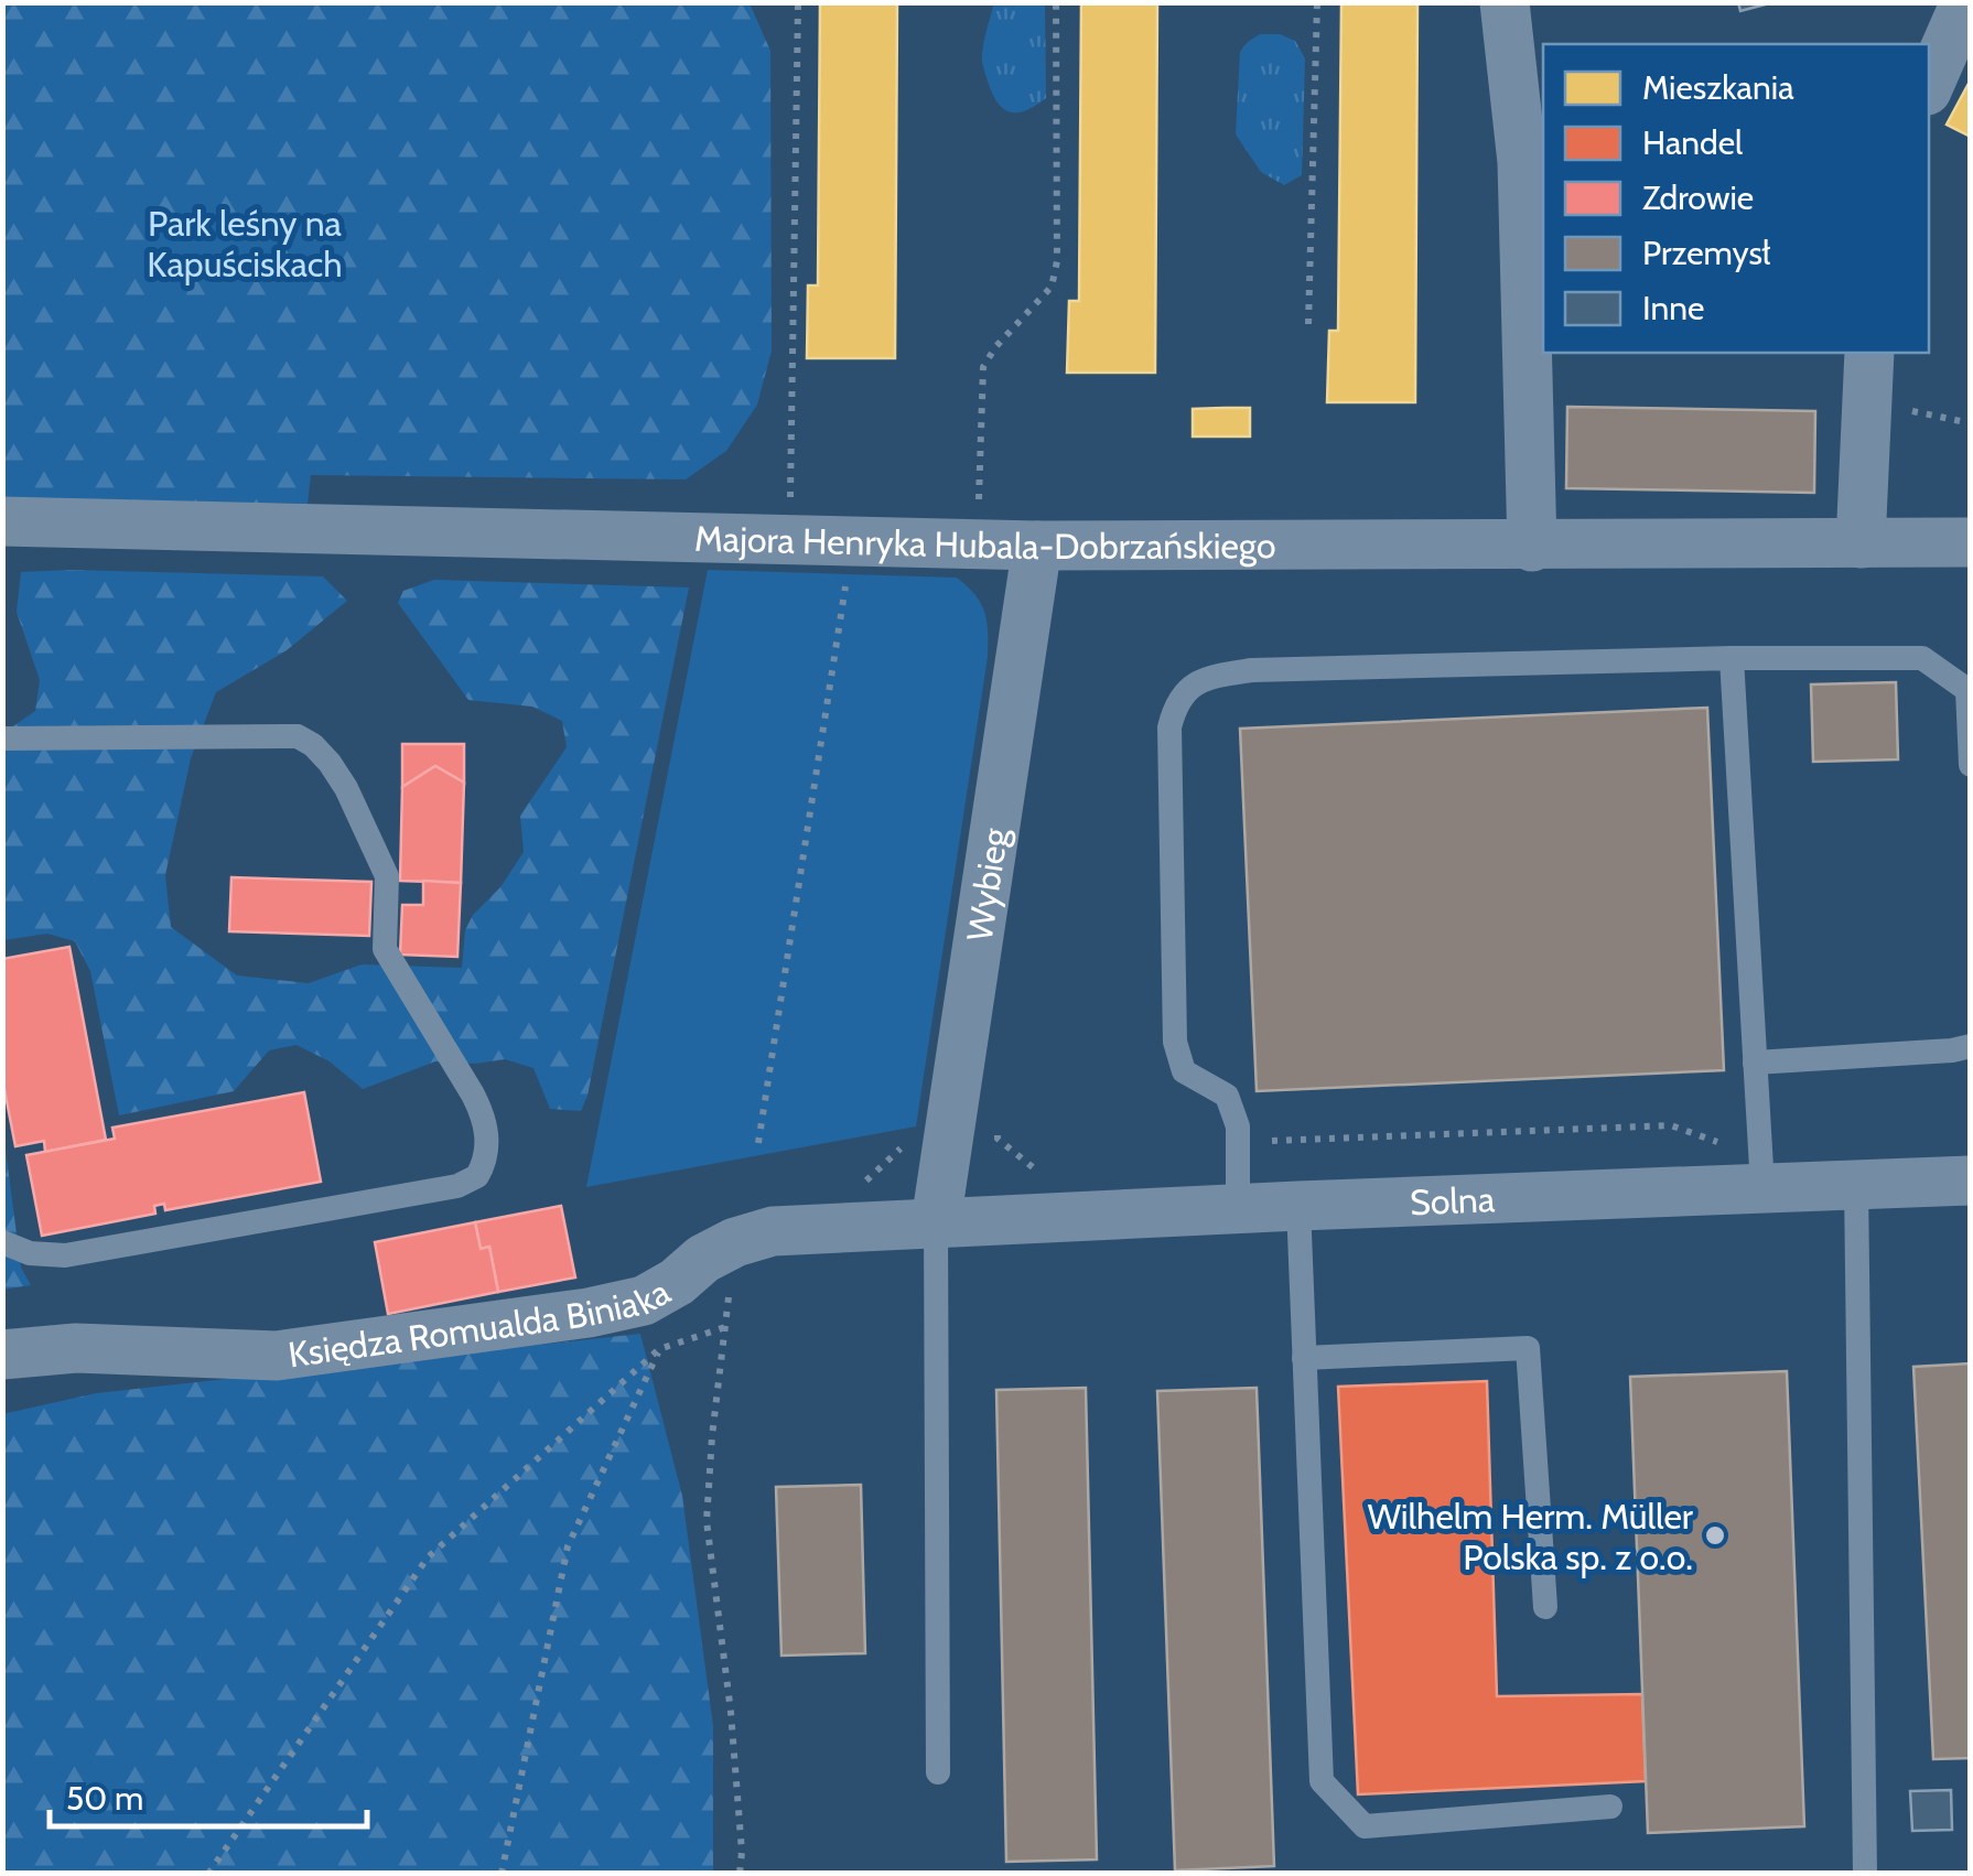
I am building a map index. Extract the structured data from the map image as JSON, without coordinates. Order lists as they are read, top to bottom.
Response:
{
  "streets": {
    "street": [
      "Majora Henryka Hubala-Dobrzańskiego",
      "Wybieg",
      "Solna",
      "Księdza Romualda Biniaka"
    ]
  },
  "crossings": [
    ["Majora Henryka Hubala-Dobrzańskiego", "Wybieg"],
    ["Wybieg", "Solna"],
    ["Wybieg", "Księdza Romualda Biniaka"],
    ["Solna", "Księdza Romualda Biniaka"]
  ],
  "parks": ["Park leśny na Kapuściskach"],
  "places": ["Wilhelm Herm. Müller Polska sp. z o.o."],
  "legend": [
    "Mieszkania",
    "Handel",
    "Zdrowie",
    "Przemysł",
    "Inne"
  ],
  "scale_bar": "50 m"
}
